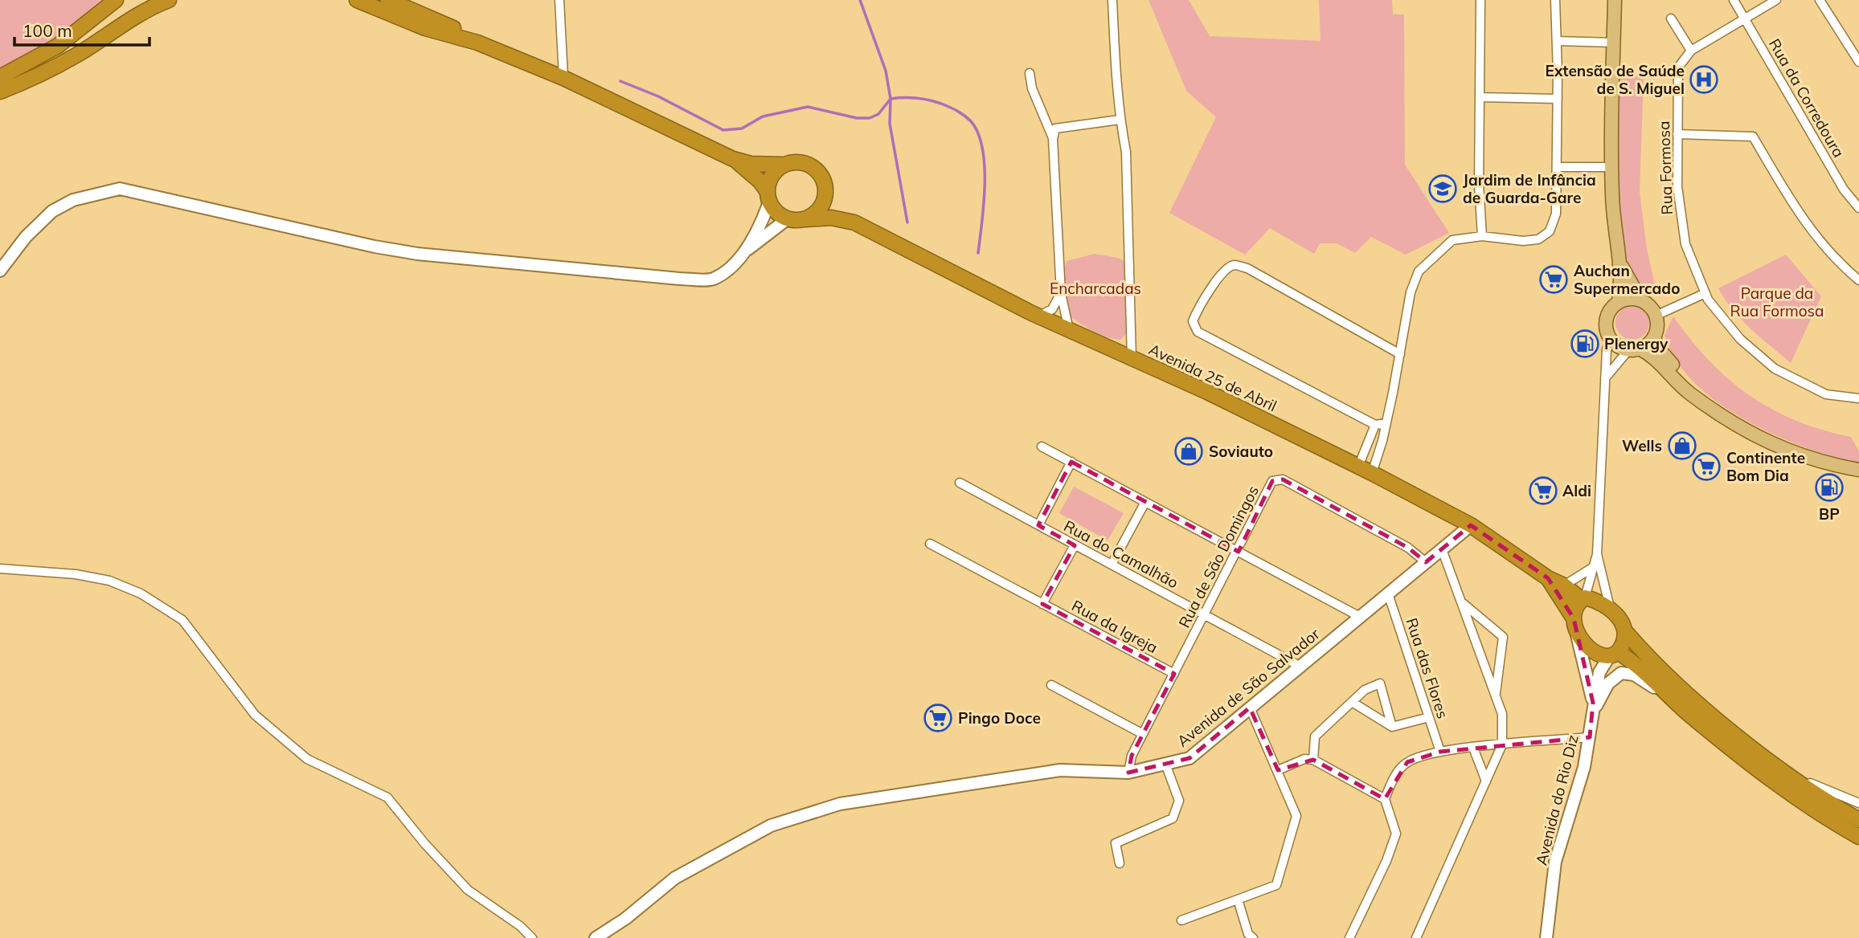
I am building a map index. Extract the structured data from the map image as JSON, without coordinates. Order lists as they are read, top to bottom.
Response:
{
  "streets": {
    "highway": ["Avenida 25 de Abril"],
    "main road": ["Avenida de São Salvador", "Avenida do Rio Diz"],
    "street": [
      "Rua da Corredoura",
      "Rua Formosa",
      "Rua do Camalhão",
      "Rua de São Domingos",
      "Rua da Igreja",
      "Rua das Flores"
    ]
  },
  "crossings": [
    ["Avenida 25 de Abril", "Avenida de São Salvador"],
    ["Avenida 25 de Abril", "Avenida do Rio Diz"],
    ["Rua do Camalhão", "Rua de São Domingos"],
    ["Rua do Camalhão", "Avenida de São Salvador"],
    ["Rua de São Domingos", "Rua da Igreja"],
    ["Rua de São Domingos", "Avenida de São Salvador"],
    ["Rua das Flores", "Avenida de São Salvador"]
  ],
  "parks": ["Encharcadas", "Parque da Rua Formosa"],
  "places": {
    "hospital": ["Extensão de Saúde de S. Miguel"],
    "school or university": ["Jardim de Infância de Guarda-Gare"],
    "supermarket": [
      "Auchan Supermercado",
      "Continente Bom Dia",
      "Aldi",
      "Pingo Doce"
    ],
    "fuel station": ["Plenergy", "BP"],
    "shop": ["Wells", "Soviauto"]
  },
  "scale_bar": "100 m"
}
